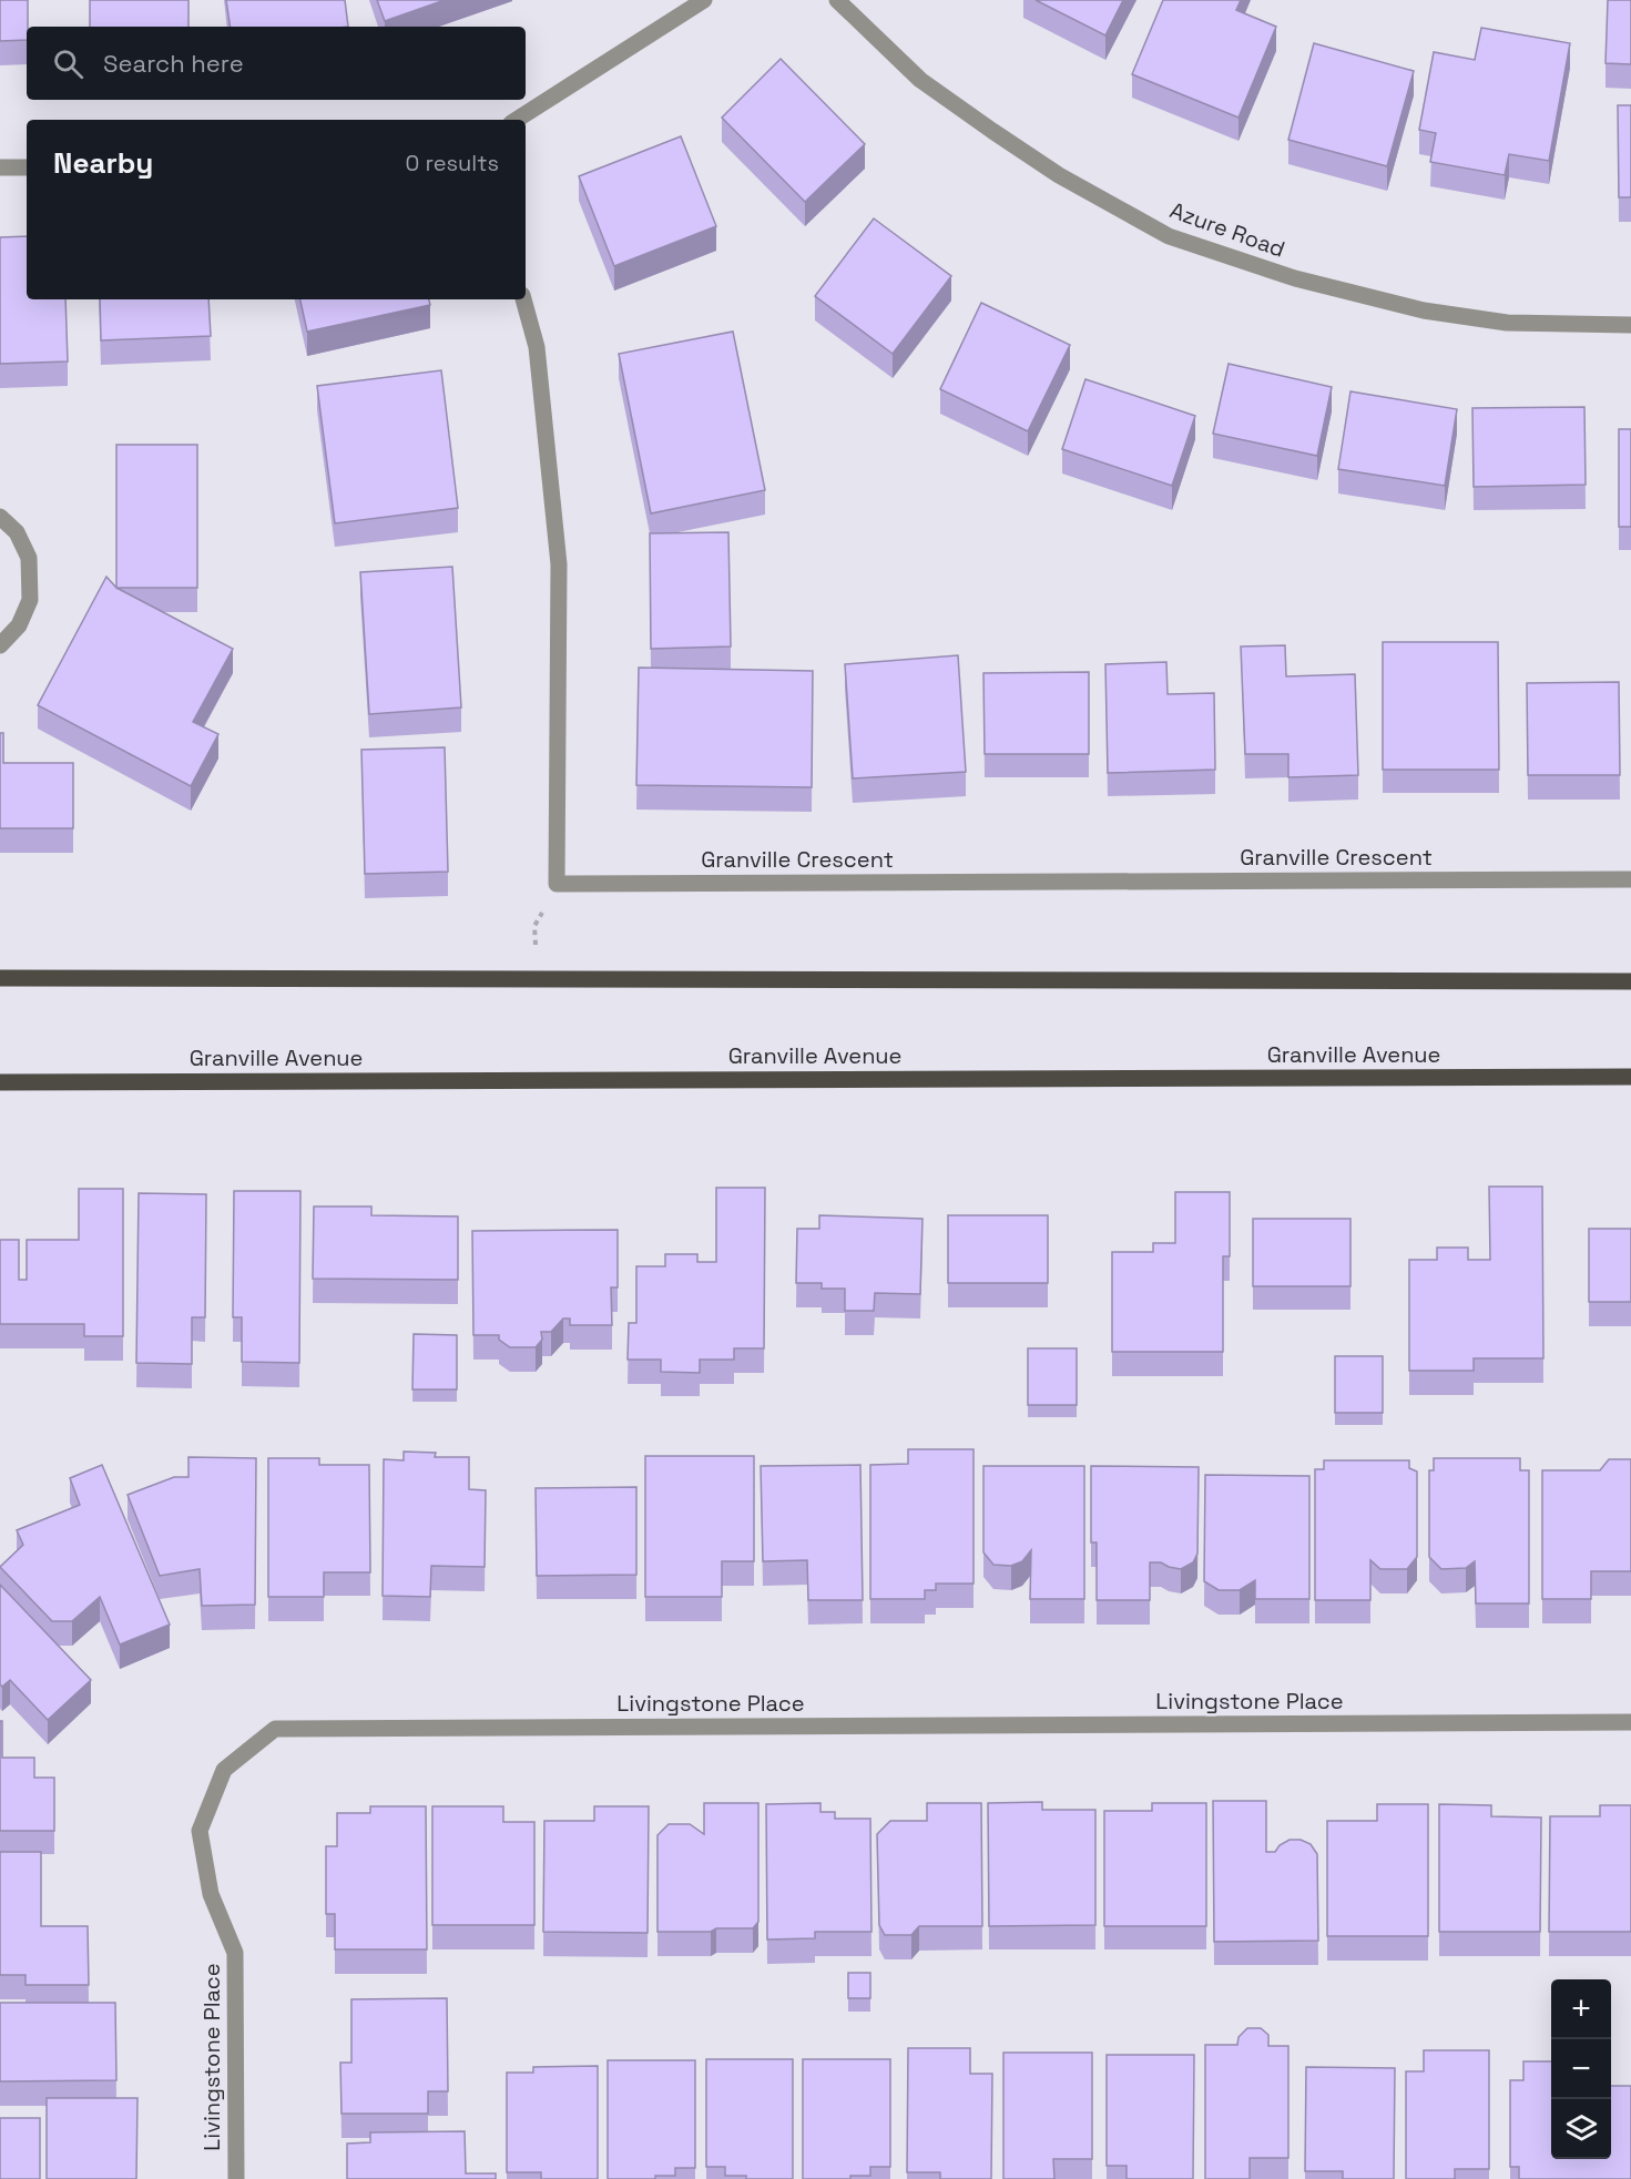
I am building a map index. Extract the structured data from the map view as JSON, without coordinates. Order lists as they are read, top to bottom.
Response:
{
  "streets": {
    "main road": ["Granville Avenue"],
    "street": ["Azure Road", "Granville Crescent", "Livingstone Place"]
  },
  "page": {
    "search": "Search here",
    "heading": ["Nearby", "0 results"],
    "map_buttons": ["+", "−"]
  }
}
